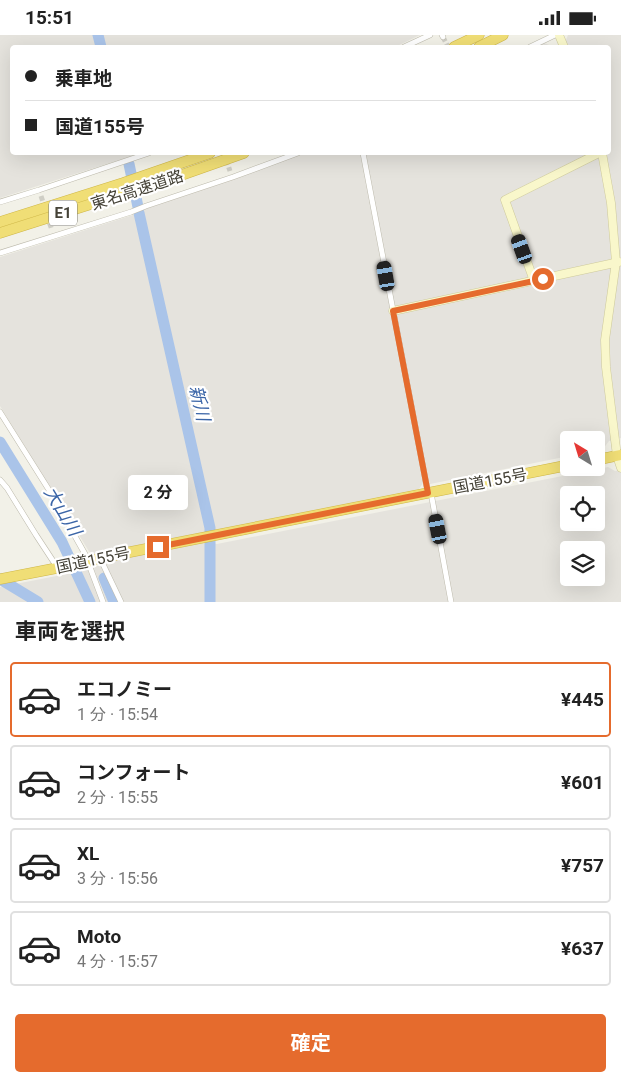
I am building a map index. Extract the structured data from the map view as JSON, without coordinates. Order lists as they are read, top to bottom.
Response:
{
  "streets": {
    "highway": ["東名高速道路", "E1", "国道155号"]
  },
  "water": ["新川", "大山川"],
  "north": "top left",
  "page": {
    "status": "15:51",
    "banner": ["乗車地", "国道155号"],
    "bubble": "2 分",
    "heading": "車両を選択",
    "list": [
      {
        "name": "エコノミー",
        "note": "1 分 · 15:54",
        "value": "¥445"
      },
      {
        "name": "コンフォート",
        "note": "2 分 · 15:55",
        "value": "¥601"
      },
      {
        "name": "XL",
        "note": "3 分 · 15:56",
        "value": "¥757"
      },
      {
        "name": "Moto",
        "note": "4 分 · 15:57",
        "value": "¥637"
      }
    ],
    "buttons": "確定"
  }
}
